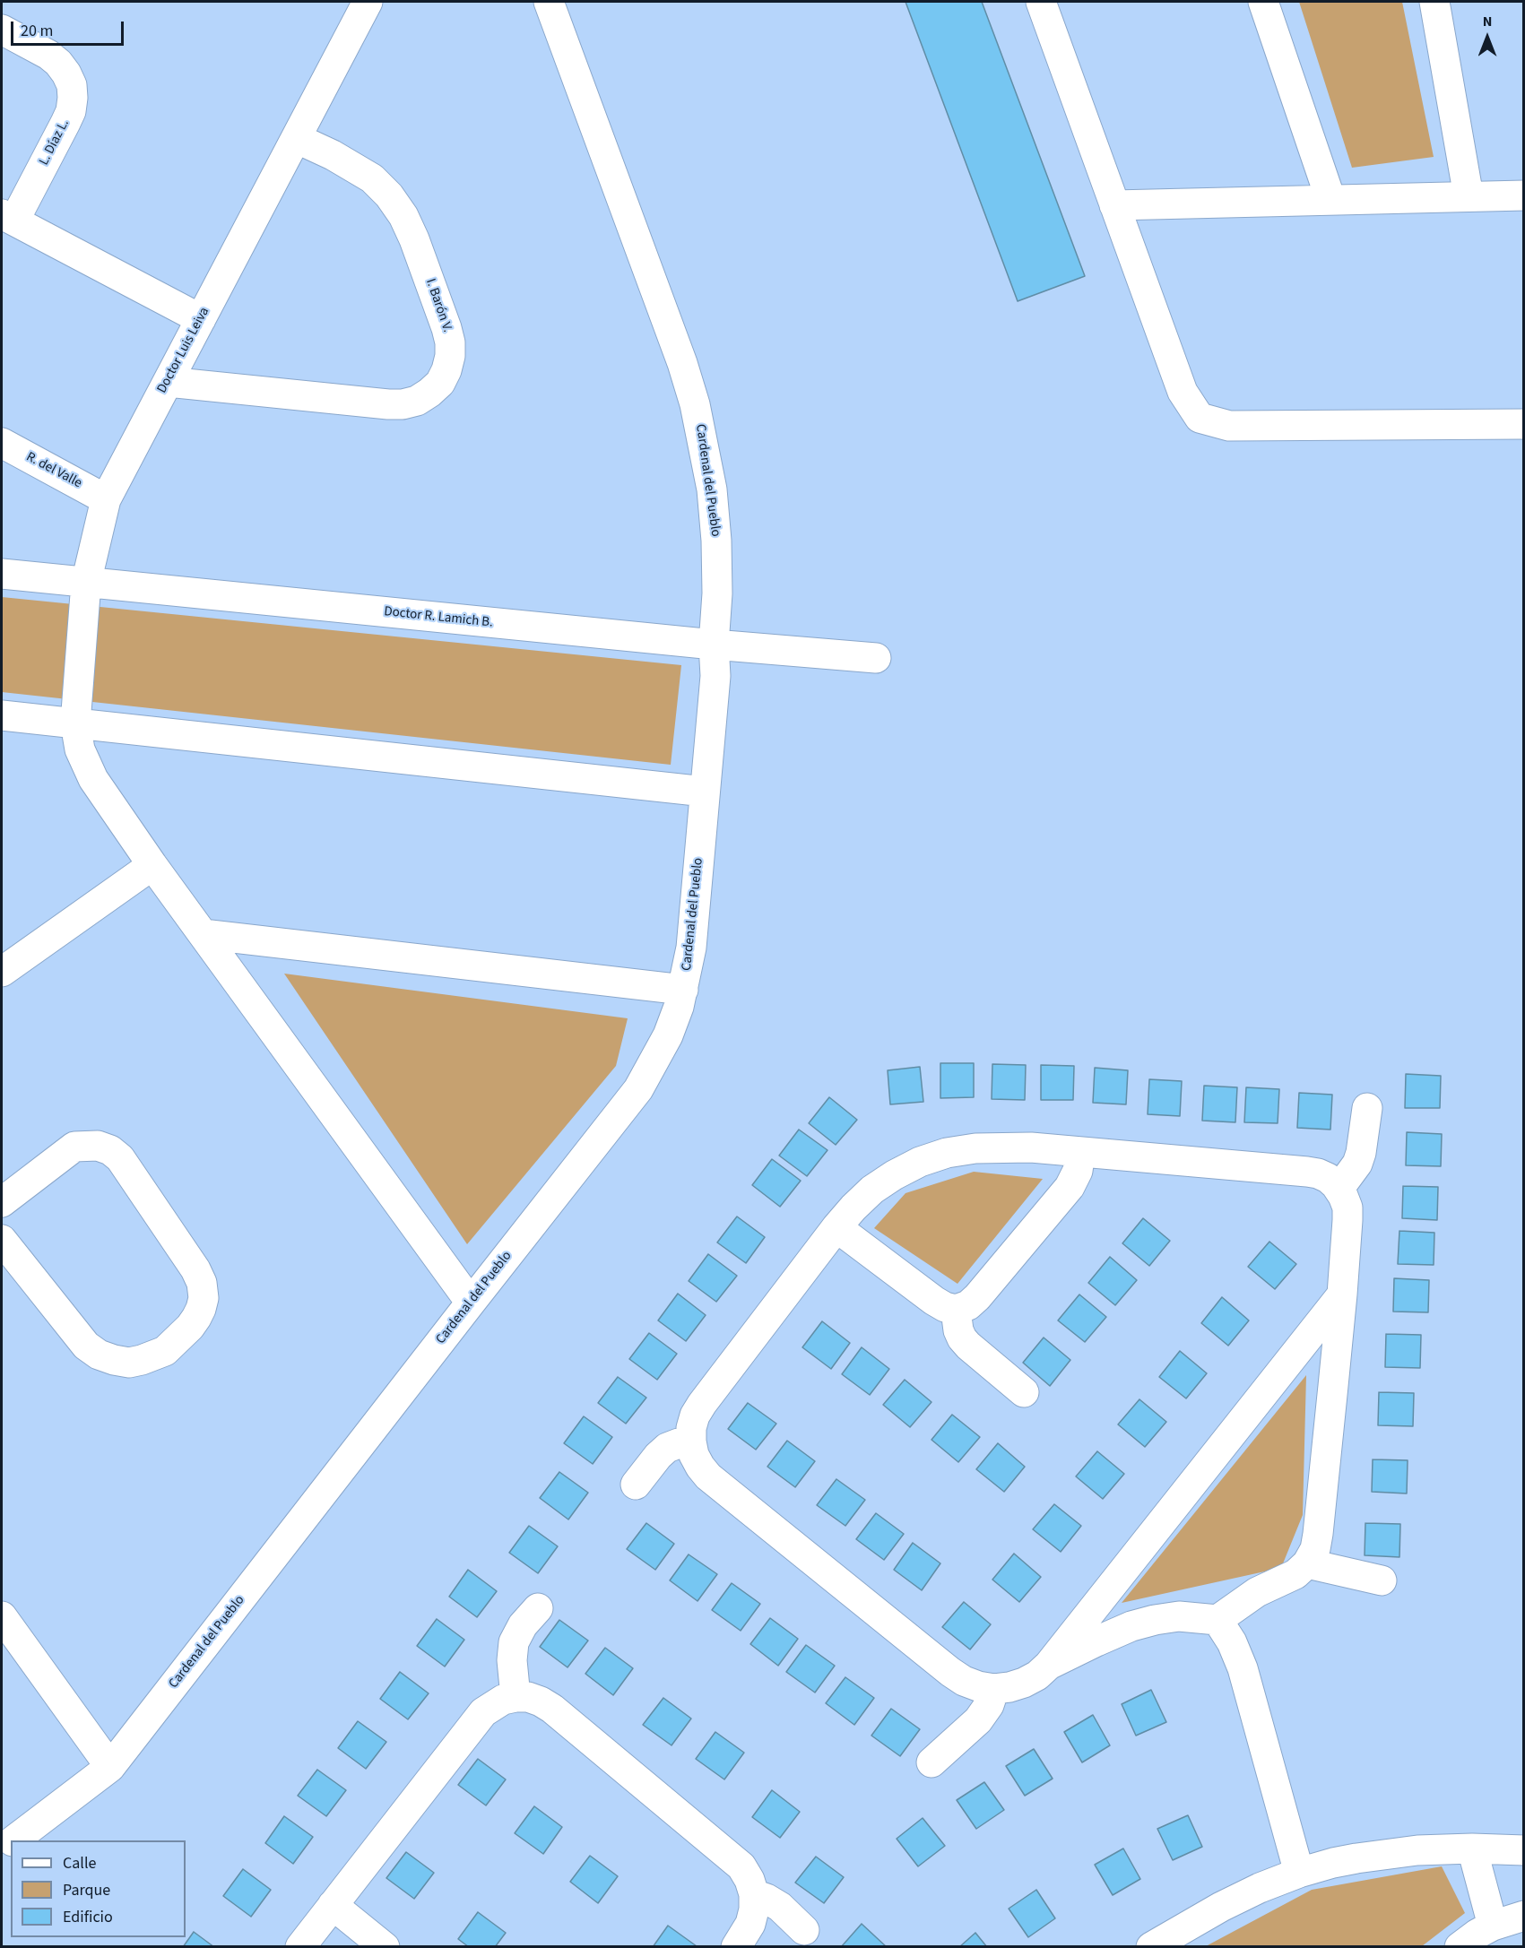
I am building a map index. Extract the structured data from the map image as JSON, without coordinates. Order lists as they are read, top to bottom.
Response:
{
  "streets": {
    "street": [
      "L. Díaz L.",
      "I. Barón V.",
      "Doctor Luis Leiva",
      "R. del Valle",
      "Cardenal del Pueblo",
      "Doctor R. Lamich B."
    ]
  },
  "crossings": [
    ["L. Díaz L.", "Doctor Luis Leiva"],
    ["I. Barón V.", "Doctor Luis Leiva"],
    ["Doctor Luis Leiva", "R. del Valle"],
    ["Doctor Luis Leiva", "Cardenal del Pueblo"],
    ["Doctor Luis Leiva", "Doctor R. Lamich B."],
    ["Cardenal del Pueblo", "Doctor R. Lamich B."]
  ],
  "legend": ["Calle", "Parque", "Edificio"],
  "scale_bar": "20 m",
  "north": "top"
}
